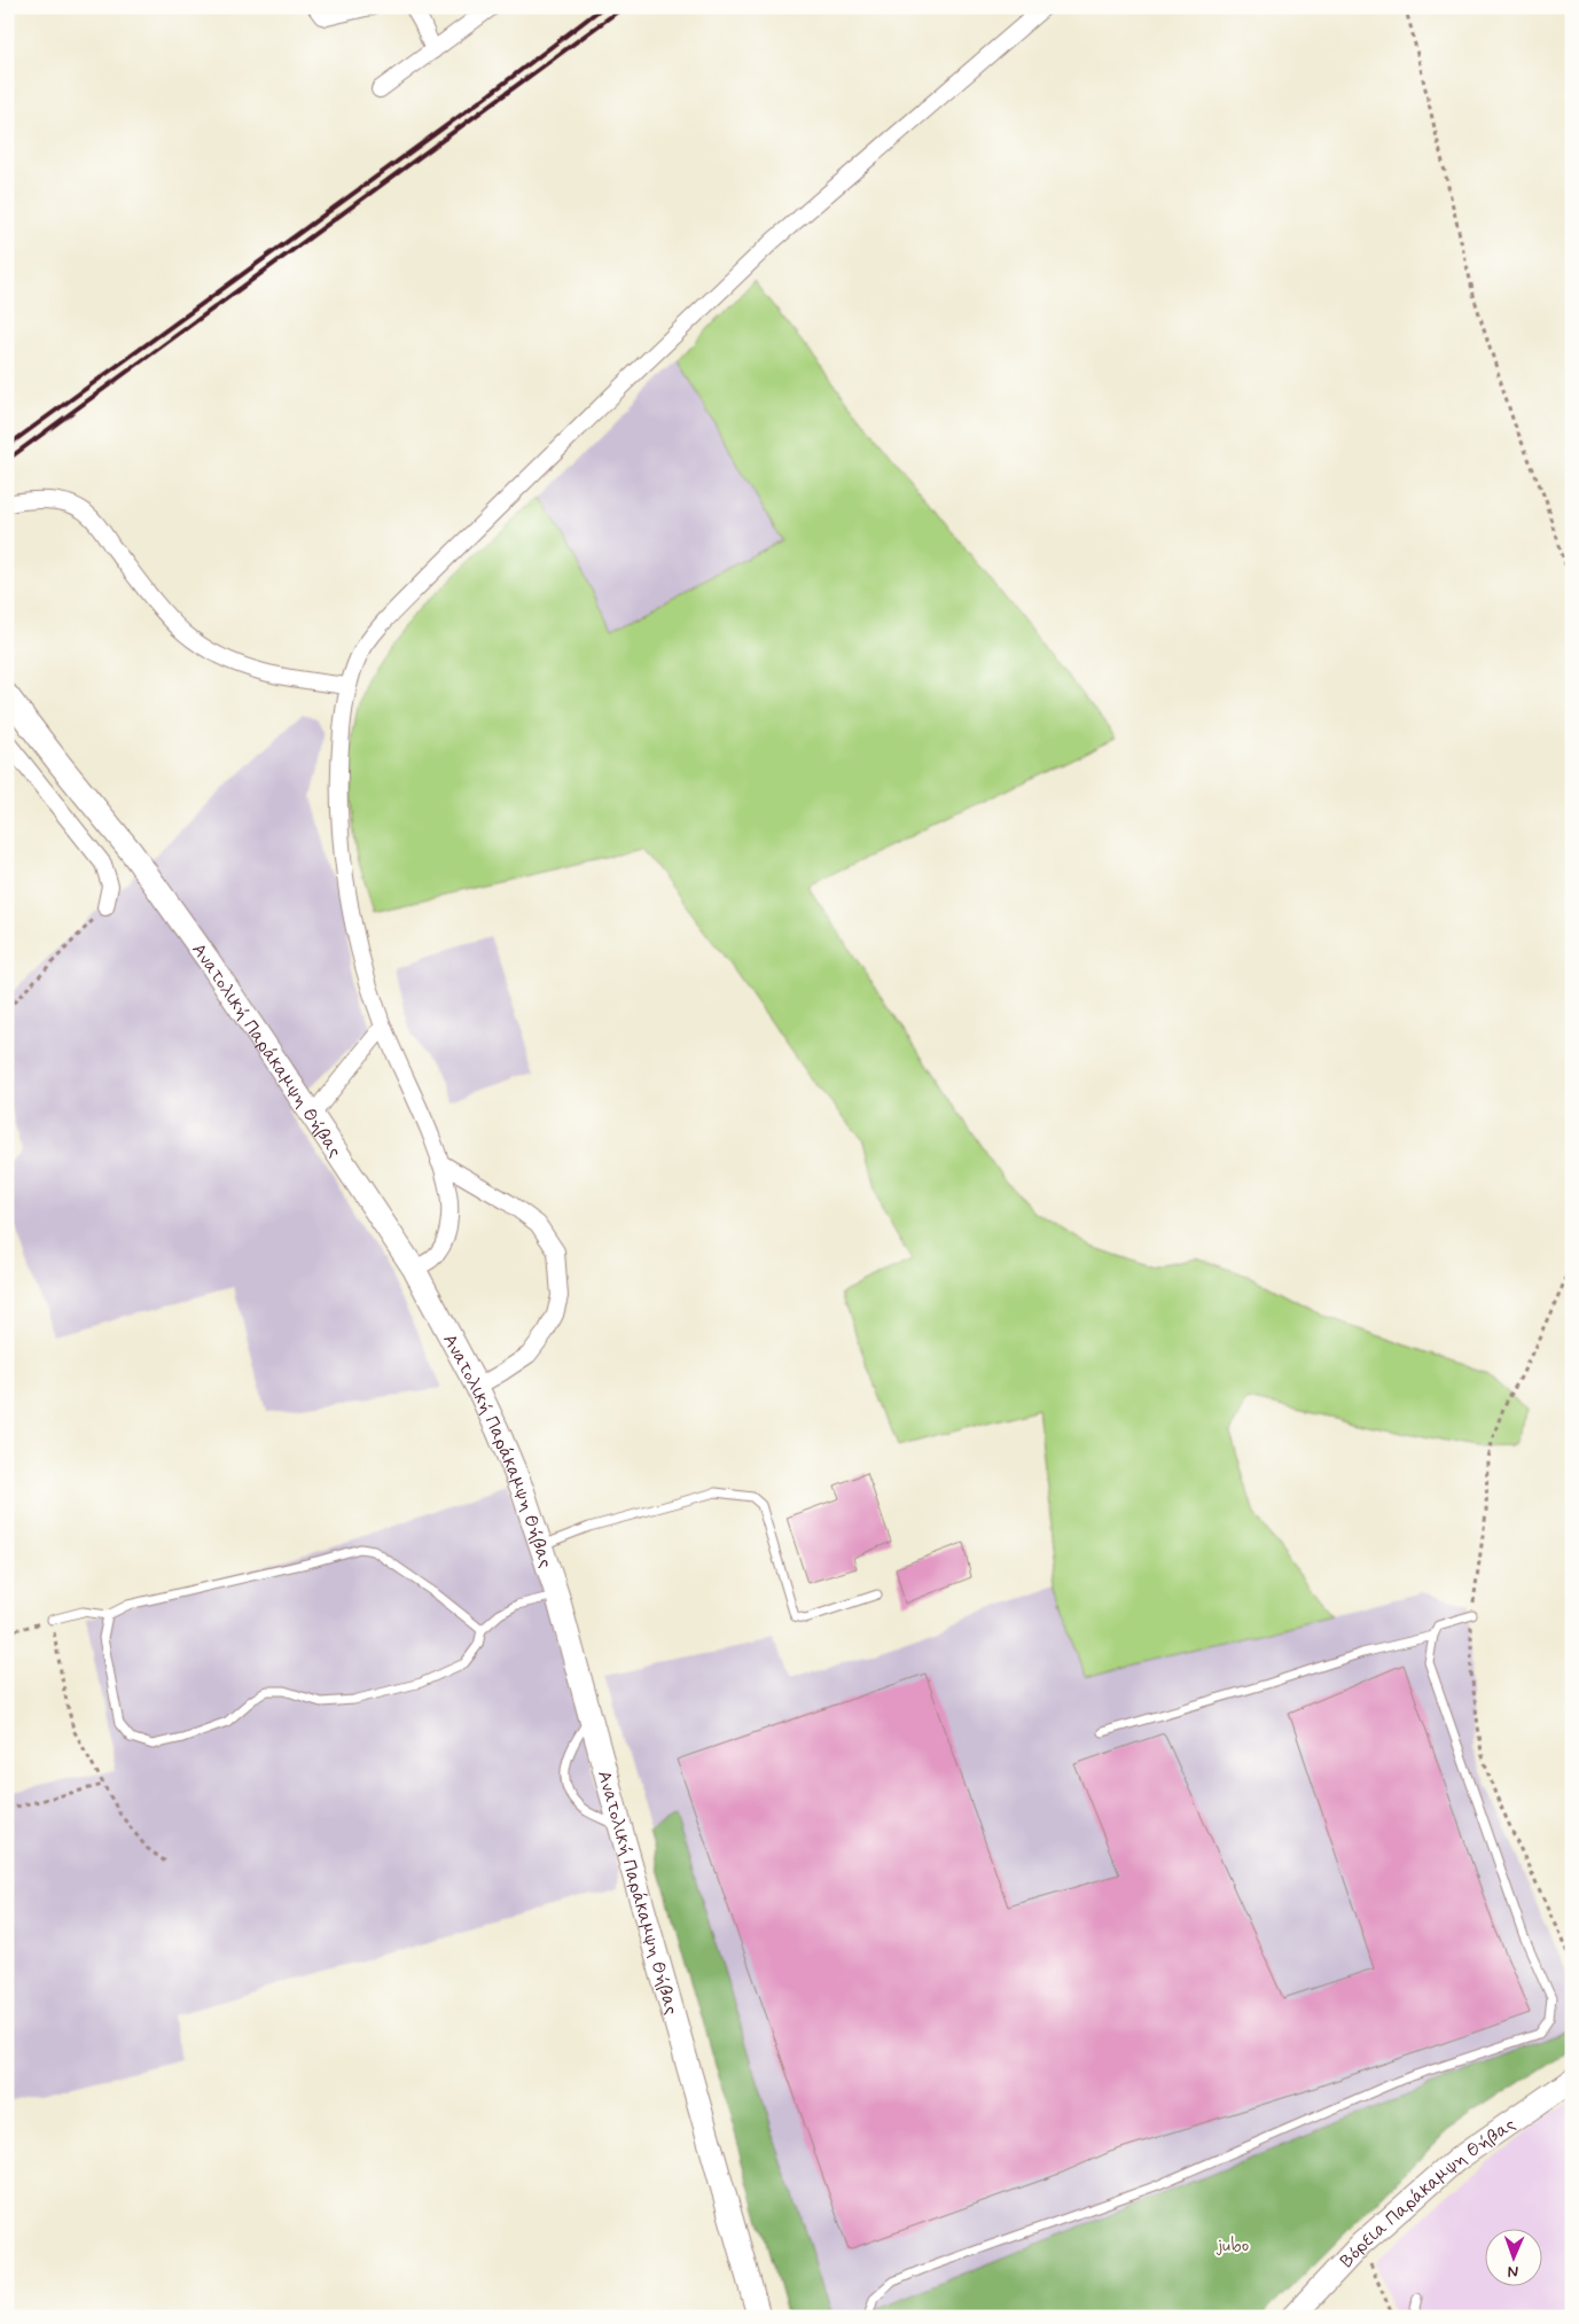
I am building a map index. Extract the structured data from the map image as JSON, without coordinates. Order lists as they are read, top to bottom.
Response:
{
  "streets": {
    "main road": ["Ανατολική Παράκαμψη Θήβας", "Βόρεια Παράκαμψη Θήβας"]
  },
  "parks": ["jubo"],
  "north": "bottom"
}
